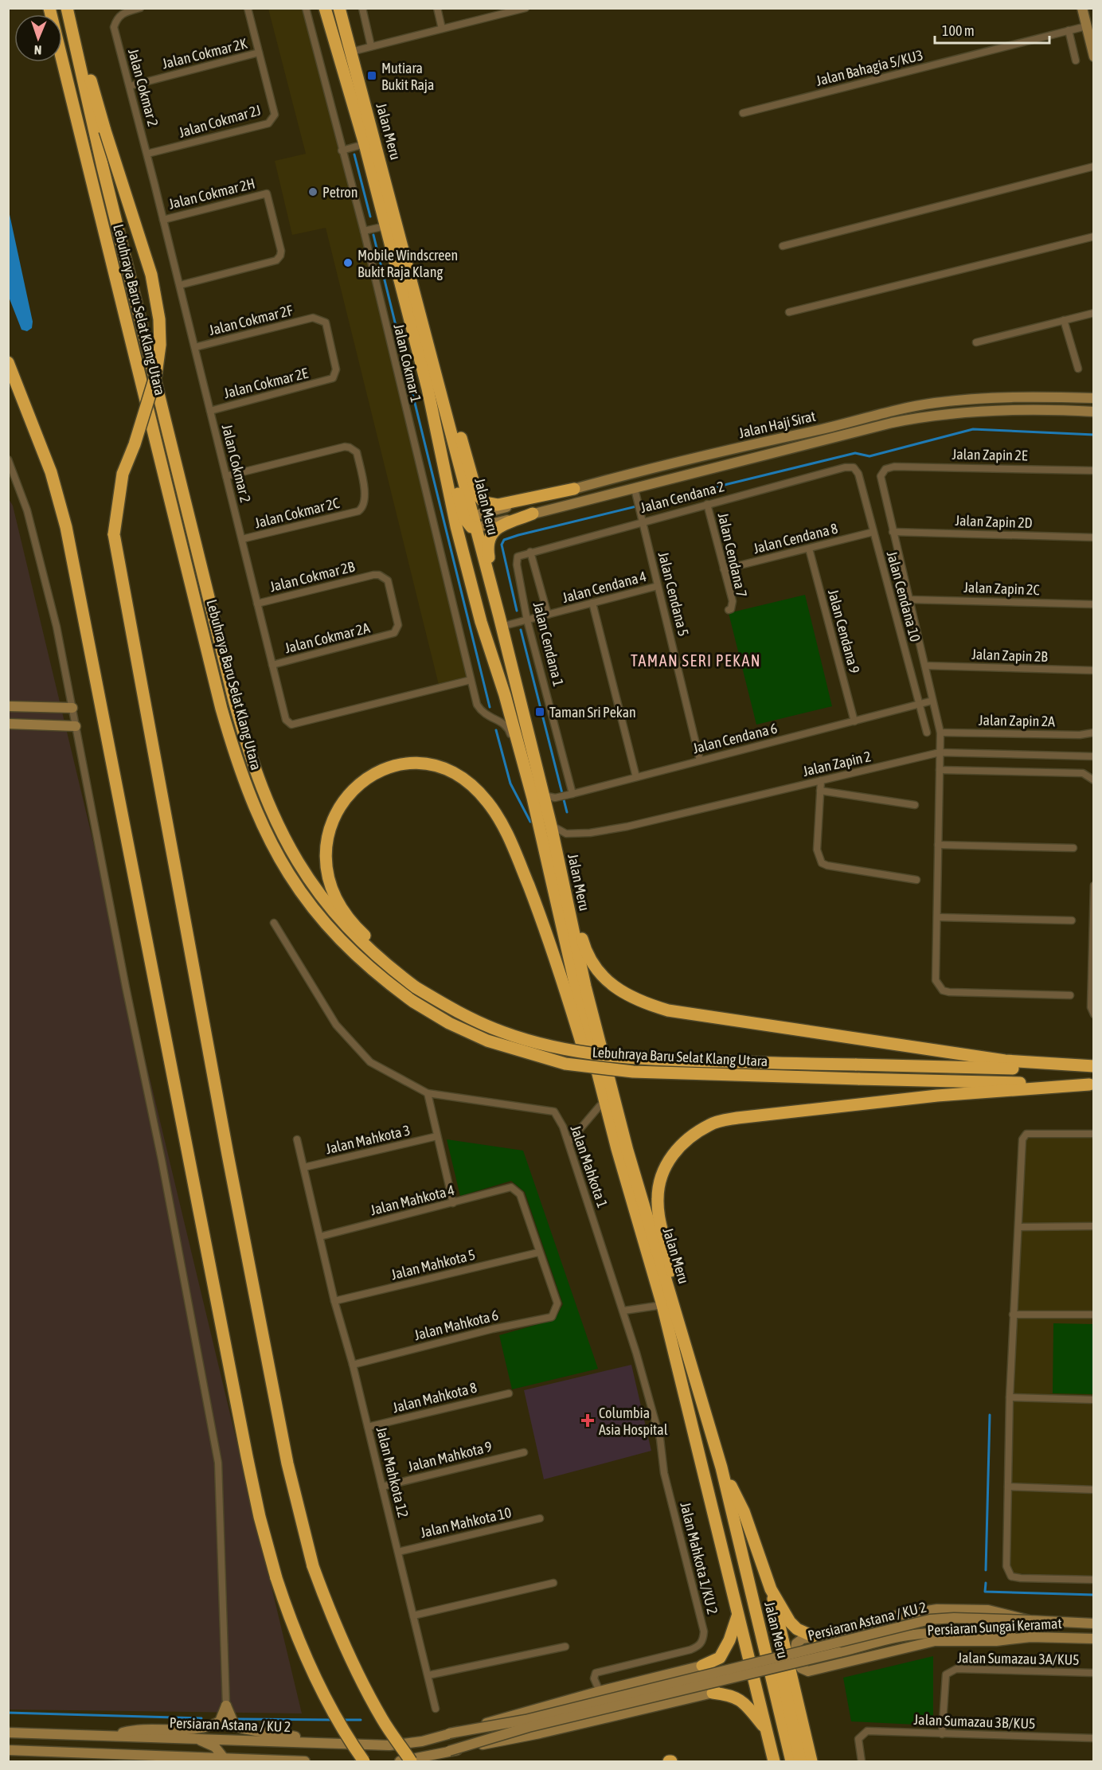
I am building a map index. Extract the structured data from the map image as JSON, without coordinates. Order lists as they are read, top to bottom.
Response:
{
  "streets": {
    "highway": ["Jalan Meru", "Lebuhraya Baru Selat Klang Utara"],
    "street": [
      "Jalan Cokmar 2K",
      "Jalan Bahagia 5/KU3",
      "Jalan Cokmar 2",
      "Jalan Cokmar 2J",
      "Jalan Cokmar 2H",
      "Jalan Cokmar 2F",
      "Jalan Cokmar 1",
      "Jalan Cokmar 2E",
      "Jalan Haji Sirat",
      "Jalan Zapin 2E",
      "Jalan Cendana 2",
      "Jalan Cokmar 2C",
      "Jalan Zapin 2D",
      "Jalan Cendana 8",
      "Jalan Cendana 7",
      "Jalan Cokmar 2B",
      "Jalan Cendana 4",
      "Jalan Zapin 2C",
      "Jalan Cendana 5",
      "Jalan Cendana 10",
      "Jalan Cendana 9",
      "Jalan Cokmar 2A",
      "Jalan Cendana 1",
      "Jalan Zapin 2B",
      "Jalan Zapin 2A",
      "Jalan Cendana 6",
      "Jalan Zapin 2",
      "Jalan Mahkota 3",
      "Jalan Mahkota 1",
      "Jalan Mahkota 4",
      "Jalan Mahkota 5",
      "Jalan Mahkota 6",
      "Jalan Mahkota 8",
      "Jalan Mahkota 9",
      "Jalan Mahkota 12",
      "Jalan Mahkota 10",
      "Jalan Mahkota 1/KU 2",
      "Persiaran Astana / KU 2",
      "Persiaran Sungai Keramat",
      "Jalan Sumazau 3A/KU5",
      "Jalan Sumazau 3B/KU5"
    ]
  },
  "crossings": [
    ["Jalan Cokmar 2K", "Jalan Cokmar 2"],
    ["Jalan Cokmar 2K", "Jalan Cokmar 2J"],
    ["Jalan Cokmar 2", "Jalan Cokmar 2J"],
    ["Jalan Cokmar 2", "Jalan Cokmar 2H"],
    ["Jalan Cokmar 2", "Jalan Cokmar 2F"],
    ["Jalan Cokmar 2", "Jalan Cokmar 1"],
    ["Jalan Cokmar 2", "Jalan Cokmar 2E"],
    ["Jalan Cokmar 2", "Jalan Cokmar 2C"],
    ["Jalan Cokmar 2", "Jalan Cokmar 2B"],
    ["Jalan Cokmar 2", "Jalan Cokmar 2A"],
    ["Jalan Meru", "Jalan Cokmar 1"],
    ["Jalan Meru", "Jalan Haji Sirat"],
    ["Jalan Meru", "Jalan Cendana 4"],
    ["Jalan Meru", "Jalan Cendana 6"],
    ["Jalan Meru", "Jalan Zapin 2"],
    ["Jalan Meru", "Persiaran Astana / KU 2"],
    ["Jalan Cokmar 2F", "Jalan Cokmar 2E"],
    ["Jalan Cokmar 1", "Jalan Cendana 6"],
    ["Jalan Haji Sirat", "Jalan Cendana 5"],
    ["Jalan Zapin 2E", "Jalan Zapin 2D"],
    ["Jalan Cendana 2", "Jalan Cendana 7"],
    ["Jalan Cendana 2", "Jalan Cendana 5"],
    ["Jalan Cendana 2", "Jalan Cendana 10"],
    ["Jalan Cendana 2", "Jalan Cendana 1"],
    ["Jalan Cendana 8", "Jalan Cendana 7"],
    ["Jalan Cendana 8", "Jalan Cendana 10"],
    ["Jalan Cendana 8", "Jalan Cendana 9"],
    ["Jalan Cokmar 2B", "Jalan Cokmar 2A"],
    ["Jalan Cendana 4", "Jalan Cendana 5"],
    ["Jalan Cendana 4", "Jalan Cendana 1"],
    ["Jalan Cendana 5", "Jalan Cendana 6"],
    ["Jalan Cendana 10", "Jalan Cendana 6"],
    ["Jalan Cendana 9", "Jalan Cendana 6"],
    ["Jalan Cendana 1", "Jalan Cendana 6"],
    ["Jalan Mahkota 3", "Jalan Mahkota 12"],
    ["Jalan Mahkota 1", "Jalan Mahkota 1/KU 2"],
    ["Jalan Mahkota 4", "Jalan Mahkota 5"],
    ["Jalan Mahkota 4", "Jalan Mahkota 6"],
    ["Jalan Mahkota 4", "Jalan Mahkota 12"],
    ["Jalan Mahkota 5", "Jalan Mahkota 6"],
    ["Jalan Mahkota 5", "Jalan Mahkota 12"],
    ["Jalan Mahkota 6", "Jalan Mahkota 12"],
    ["Jalan Mahkota 8", "Jalan Mahkota 12"],
    ["Jalan Mahkota 9", "Jalan Mahkota 12"],
    ["Jalan Mahkota 12", "Jalan Mahkota 10"],
    ["Jalan Mahkota 1/KU 2", "Persiaran Astana / KU 2"],
    ["Persiaran Astana / KU 2", "Persiaran Sungai Keramat"],
    ["Jalan Sumazau 3A/KU5", "Jalan Sumazau 3B/KU5"]
  ],
  "districts": ["TAMAN SERI PEKAN"],
  "places": {
    "transit": ["Mutiara Bukit Raja", "Taman Sri Pekan"],
    "other": ["Petron", "Mobile Windscreen Bukit Raja Klang"],
    "health": ["Columbia Asia Hospital"]
  },
  "scale_bar": "100 m",
  "north": "bottom"
}
